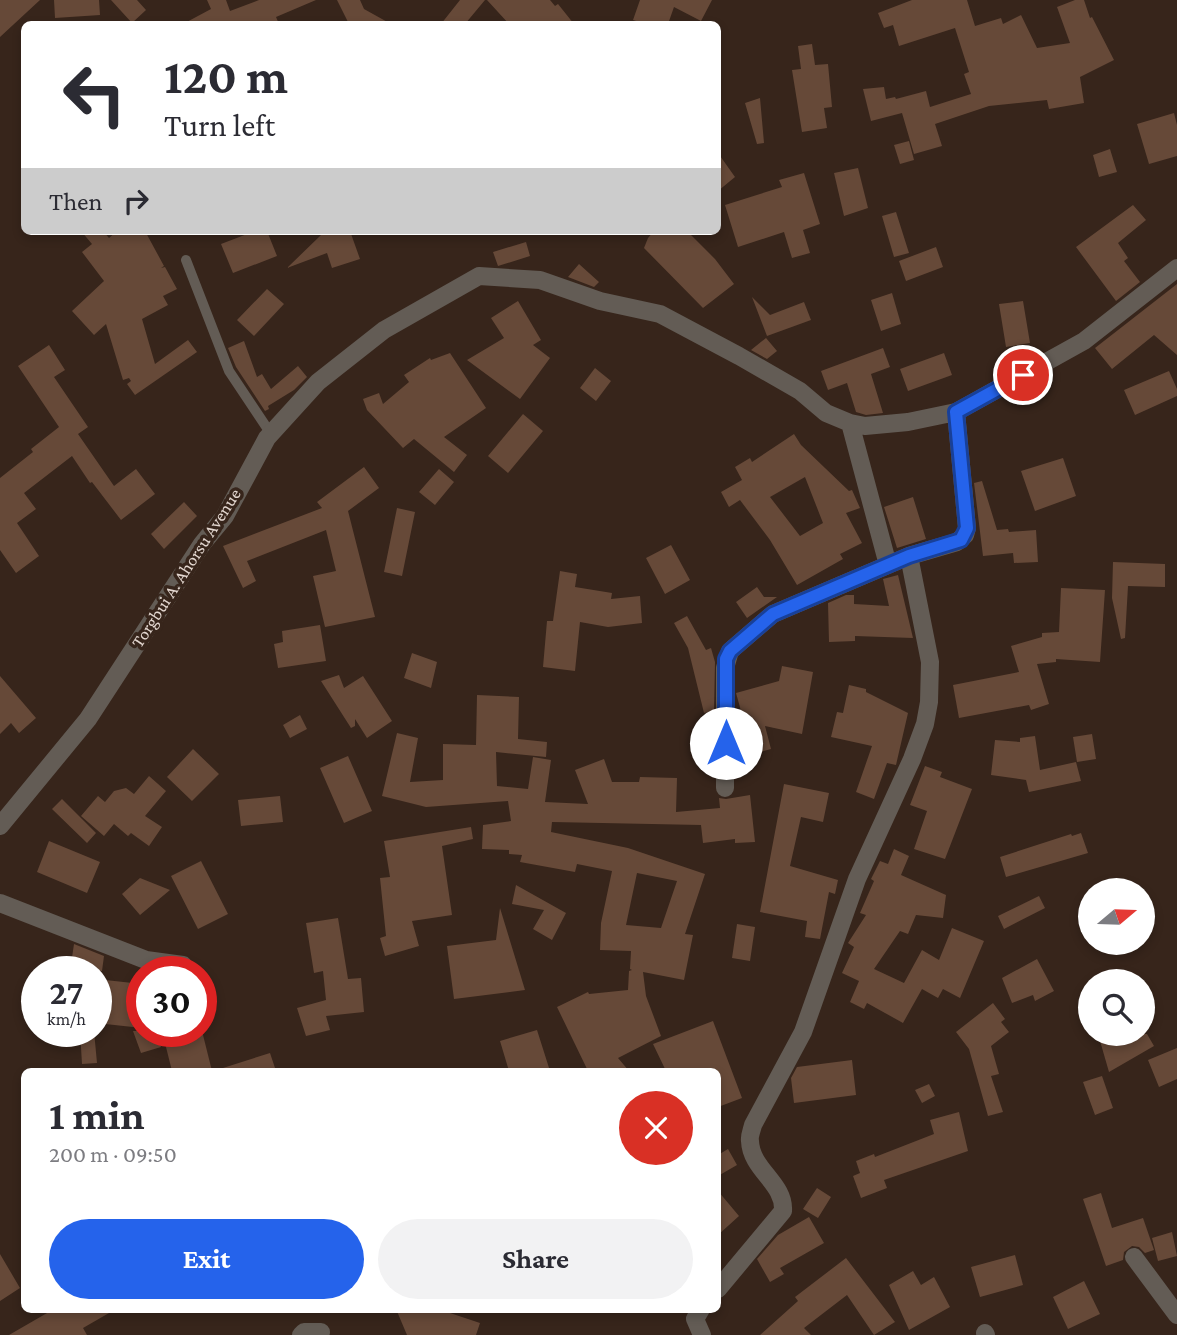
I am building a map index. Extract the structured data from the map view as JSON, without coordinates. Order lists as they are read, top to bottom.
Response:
{
  "streets": {
    "street": ["Torgbui A. Ahorsu Avenue"]
  },
  "north": "right",
  "page": {
    "turn": ["120 m", "Turn left"],
    "then": "Then",
    "speed": "27 km/h",
    "limit": "30",
    "heading": ["1 min", "200 m · 09:50"],
    "buttons": ["Exit", "Share"]
  }
}
